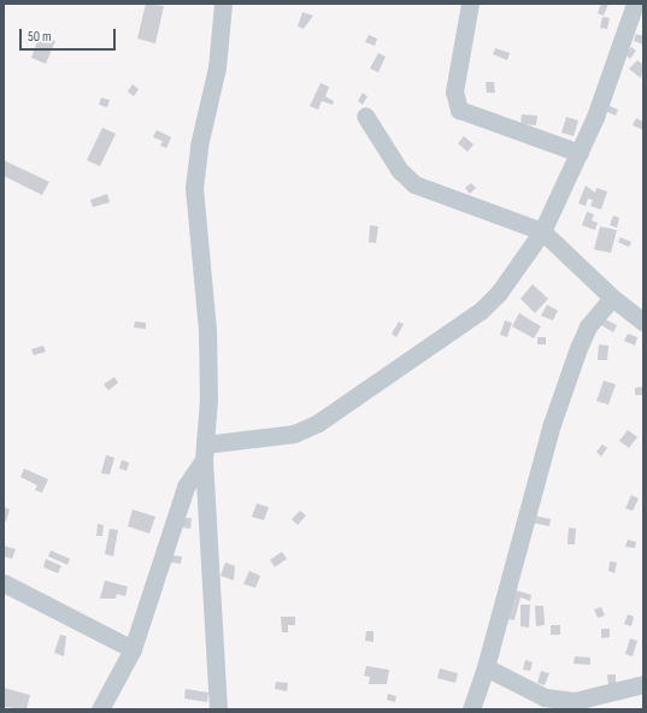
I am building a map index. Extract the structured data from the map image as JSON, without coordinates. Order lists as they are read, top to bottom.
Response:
{
  "scale_bar": "50 m"
}
